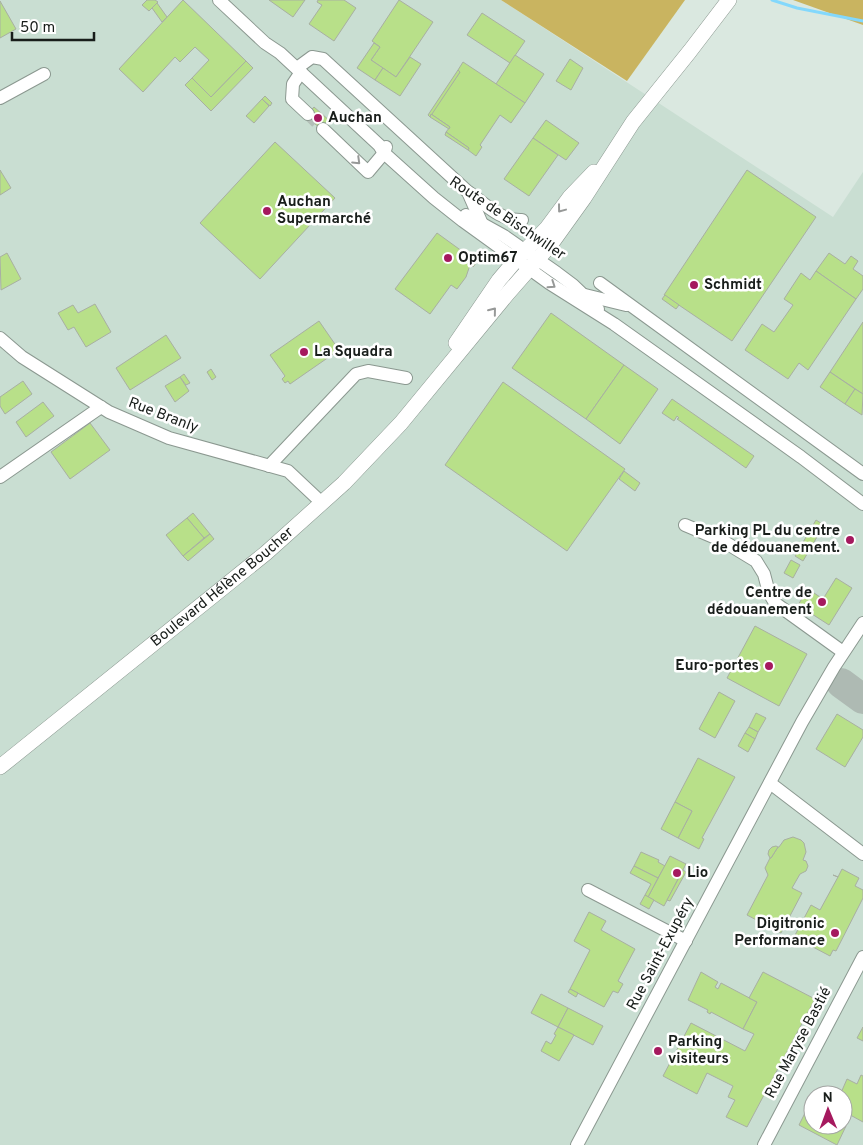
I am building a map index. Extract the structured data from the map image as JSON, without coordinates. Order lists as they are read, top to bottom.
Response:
{
  "streets": {
    "main road": ["Boulevard Hélène Boucher"],
    "street": [
      "Route de Bischwiller",
      "Rue Branly",
      "Rue Saint-Exupéry",
      "Rue Maryse Bastié"
    ]
  },
  "crossings": [
    ["Route de Bischwiller", "Boulevard Hélène Boucher"],
    ["Rue Branly", "Boulevard Hélène Boucher"]
  ],
  "places": [
    "Auchan",
    "Auchan Supermarché",
    "Optim67",
    "Schmidt",
    "La Squadra",
    "Parking PL du centre de dédouanement.",
    "Centre de dédouanement",
    "Euro-portes",
    "Lio",
    "Digitronic Performance",
    "Parking visiteurs"
  ],
  "scale_bar": "50 m",
  "north": "top"
}
